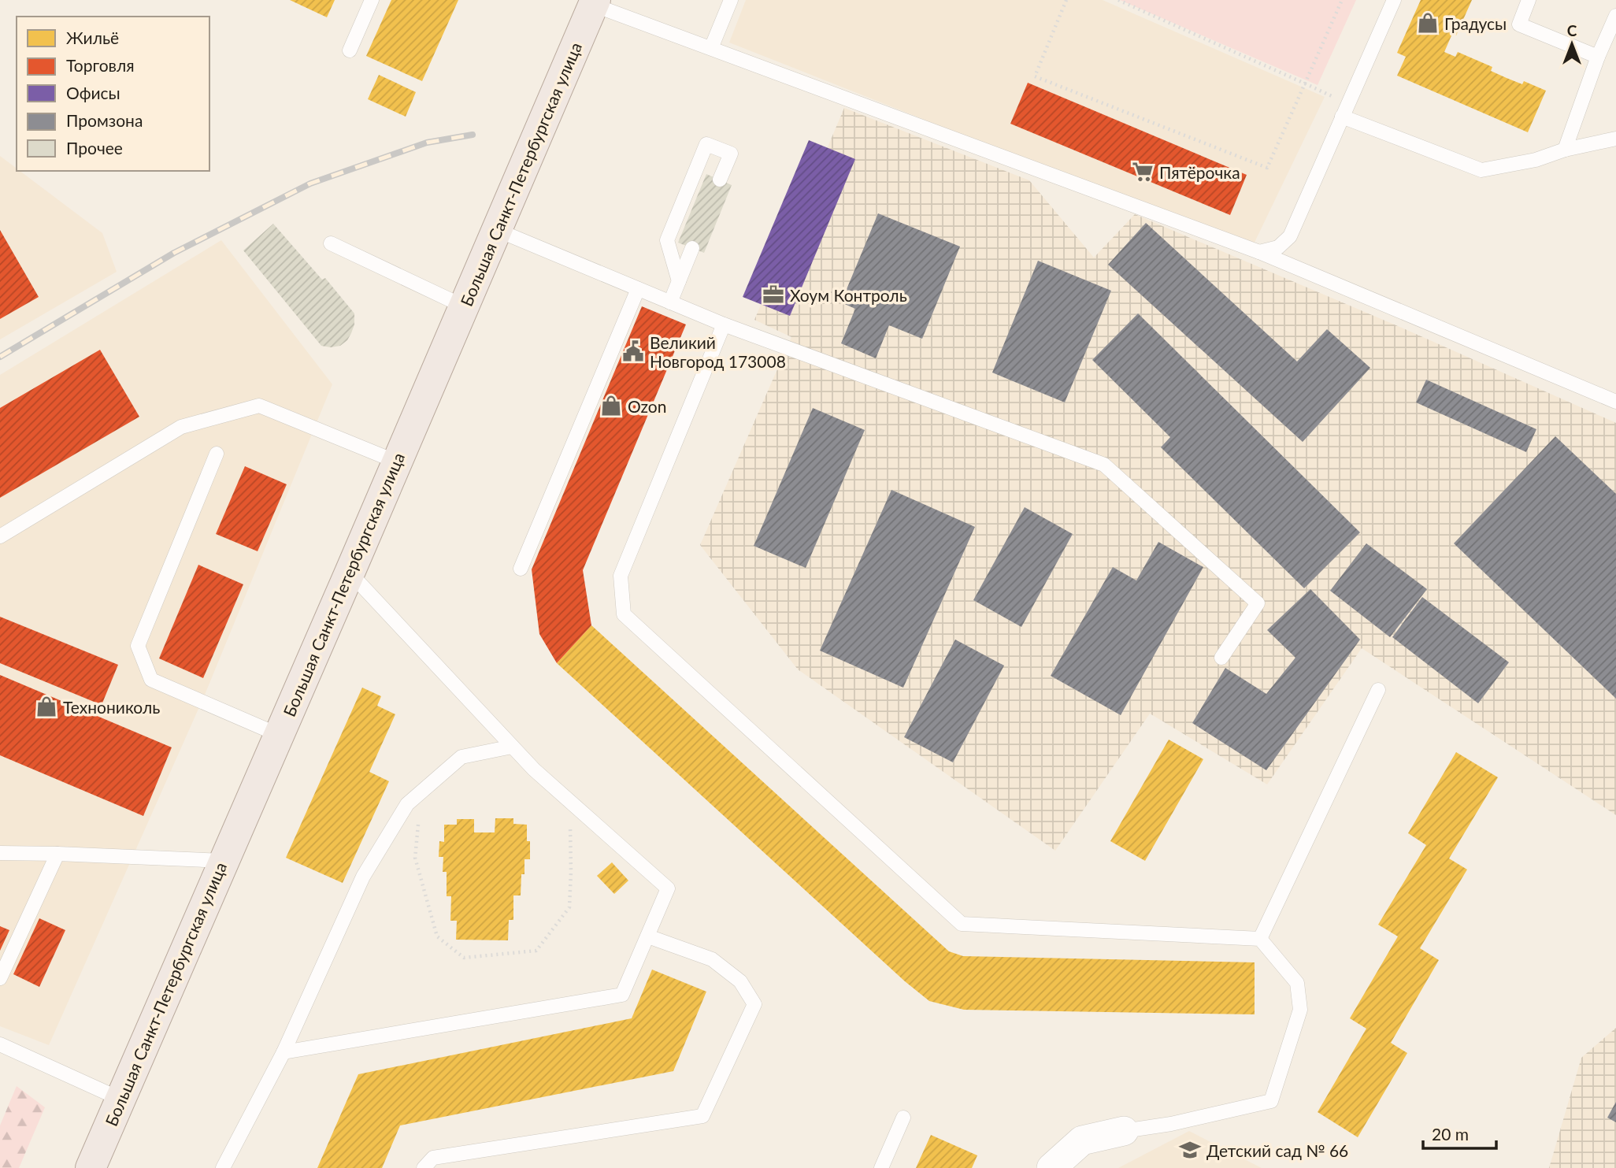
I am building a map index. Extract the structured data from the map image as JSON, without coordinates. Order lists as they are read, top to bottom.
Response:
{
  "streets": {
    "main road": ["Большая Санкт-Петербургская улица"]
  },
  "places": {
    "shop": ["Градусы", "Ozon", "Технониколь"],
    "supermarket": ["Пятёрочка"],
    "office": ["Хоум Контроль"],
    "public building": ["Великий Новгород 173008"],
    "school or university": ["Детский сад № 66"]
  },
  "legend": [
    "Жильё",
    "Торговля",
    "Офисы",
    "Промзона",
    "Прочее"
  ],
  "scale_bar": "20 m",
  "north": "top"
}
